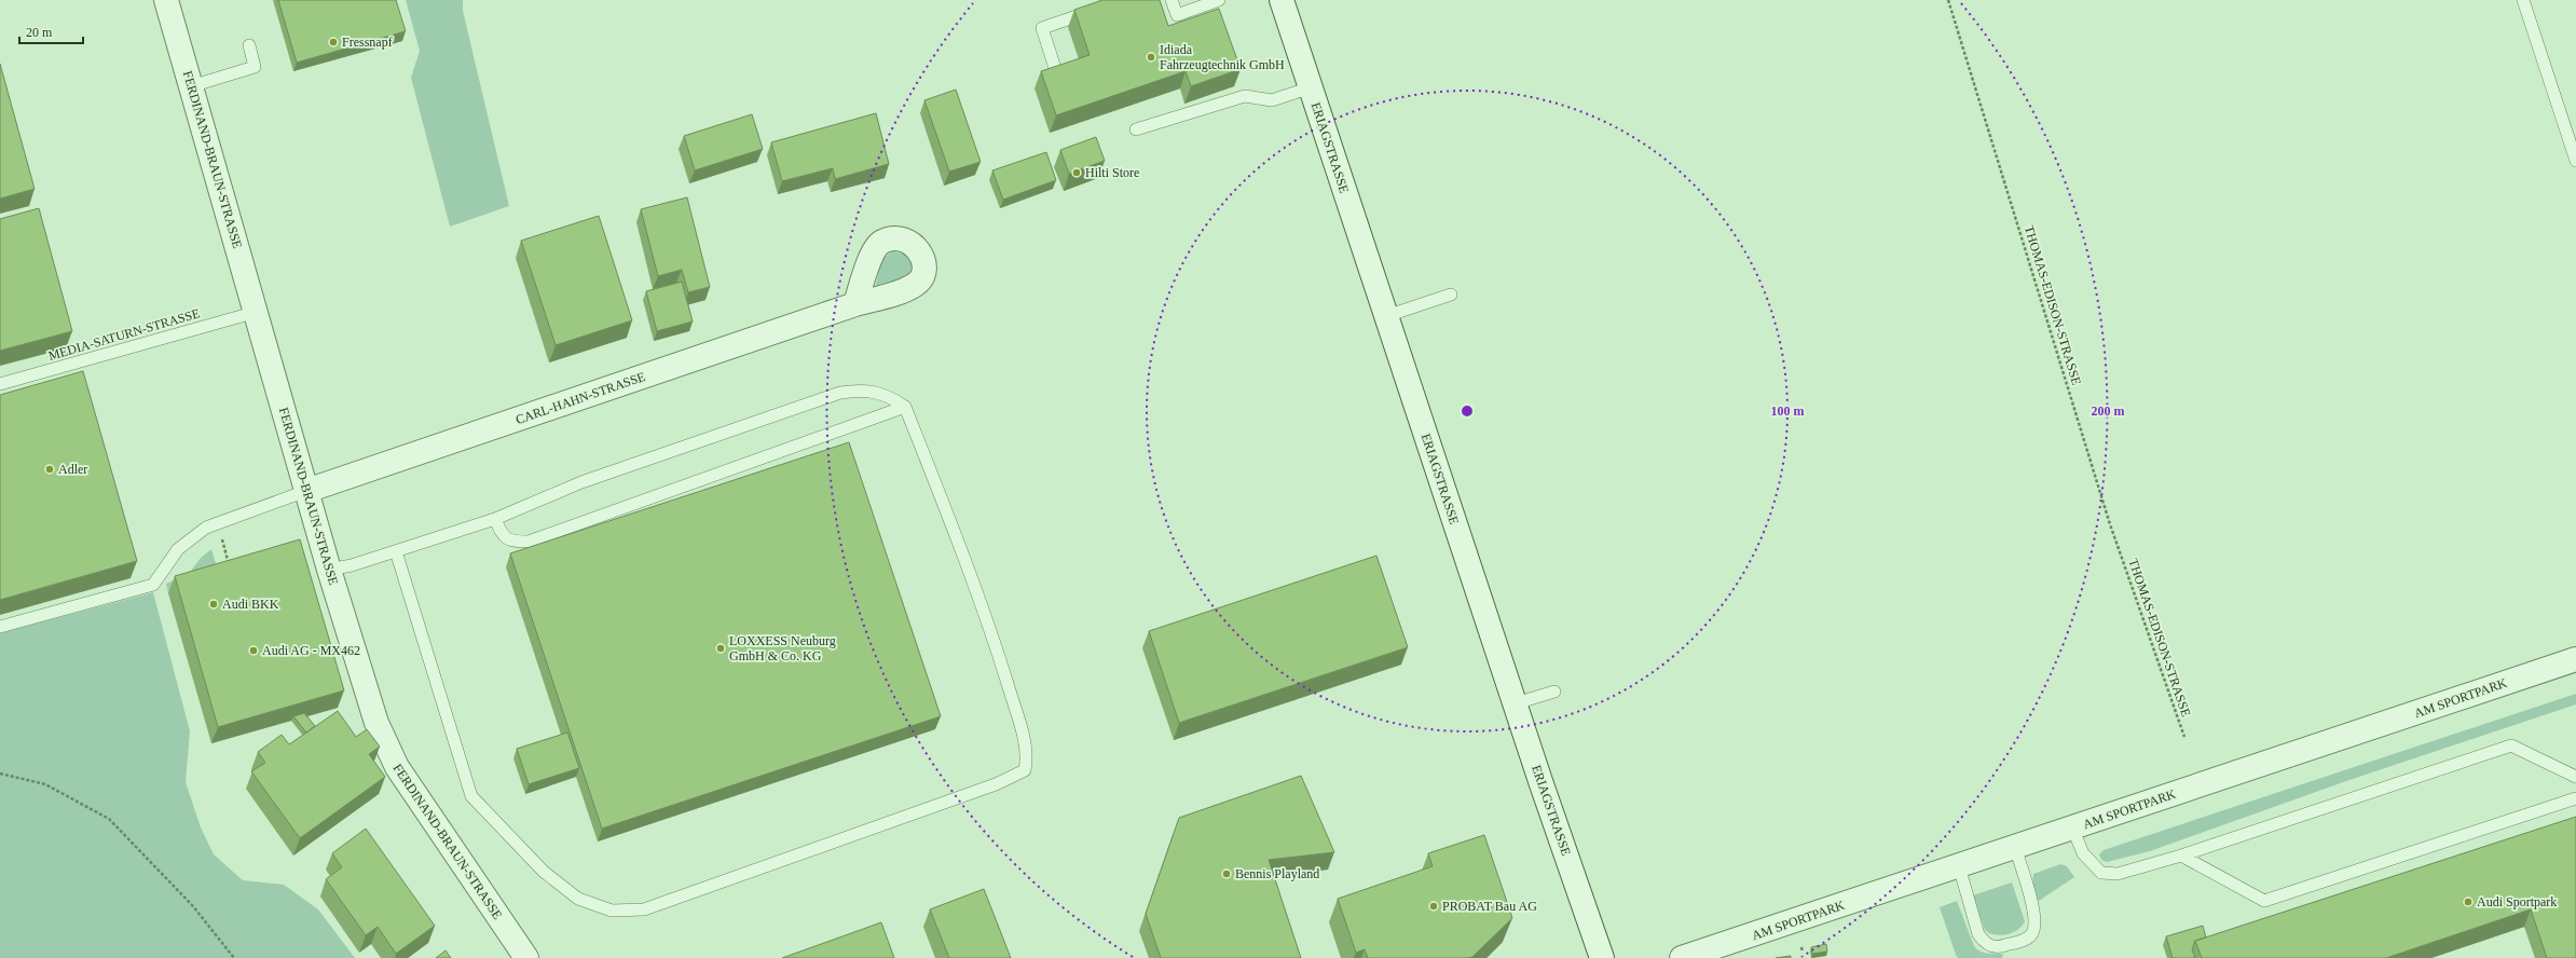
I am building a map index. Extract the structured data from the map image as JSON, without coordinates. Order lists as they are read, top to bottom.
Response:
{
  "streets": {
    "street": [
      "ERIAGSTRASSE",
      "FERDINAND-BRAUN-STRASSE",
      "CARL-HAHN-STRASSE",
      "AM SPORTPARK"
    ],
    "lane": ["MEDIA-SATURN-STRASSE"],
    "path": ["THOMAS-EDISON-STRASSE"]
  },
  "crossings": [
    ["FERDINAND-BRAUN-STRASSE", "MEDIA-SATURN-STRASSE"],
    ["FERDINAND-BRAUN-STRASSE", "CARL-HAHN-STRASSE"]
  ],
  "places": [
    "Fressnapf",
    "Idiada Fahrzeugtechnik GmbH",
    "Hilti Store",
    "Adler",
    "Audi BKK",
    "LOXXESS Neuburg GmbH & Co. KG",
    "Audi AG - MX462",
    "Bennis Playland",
    "Audi Sportpark",
    "PROBAT Bau AG"
  ],
  "scale_bar": "20 m",
  "rings": ["100 m", "200 m"]
}
